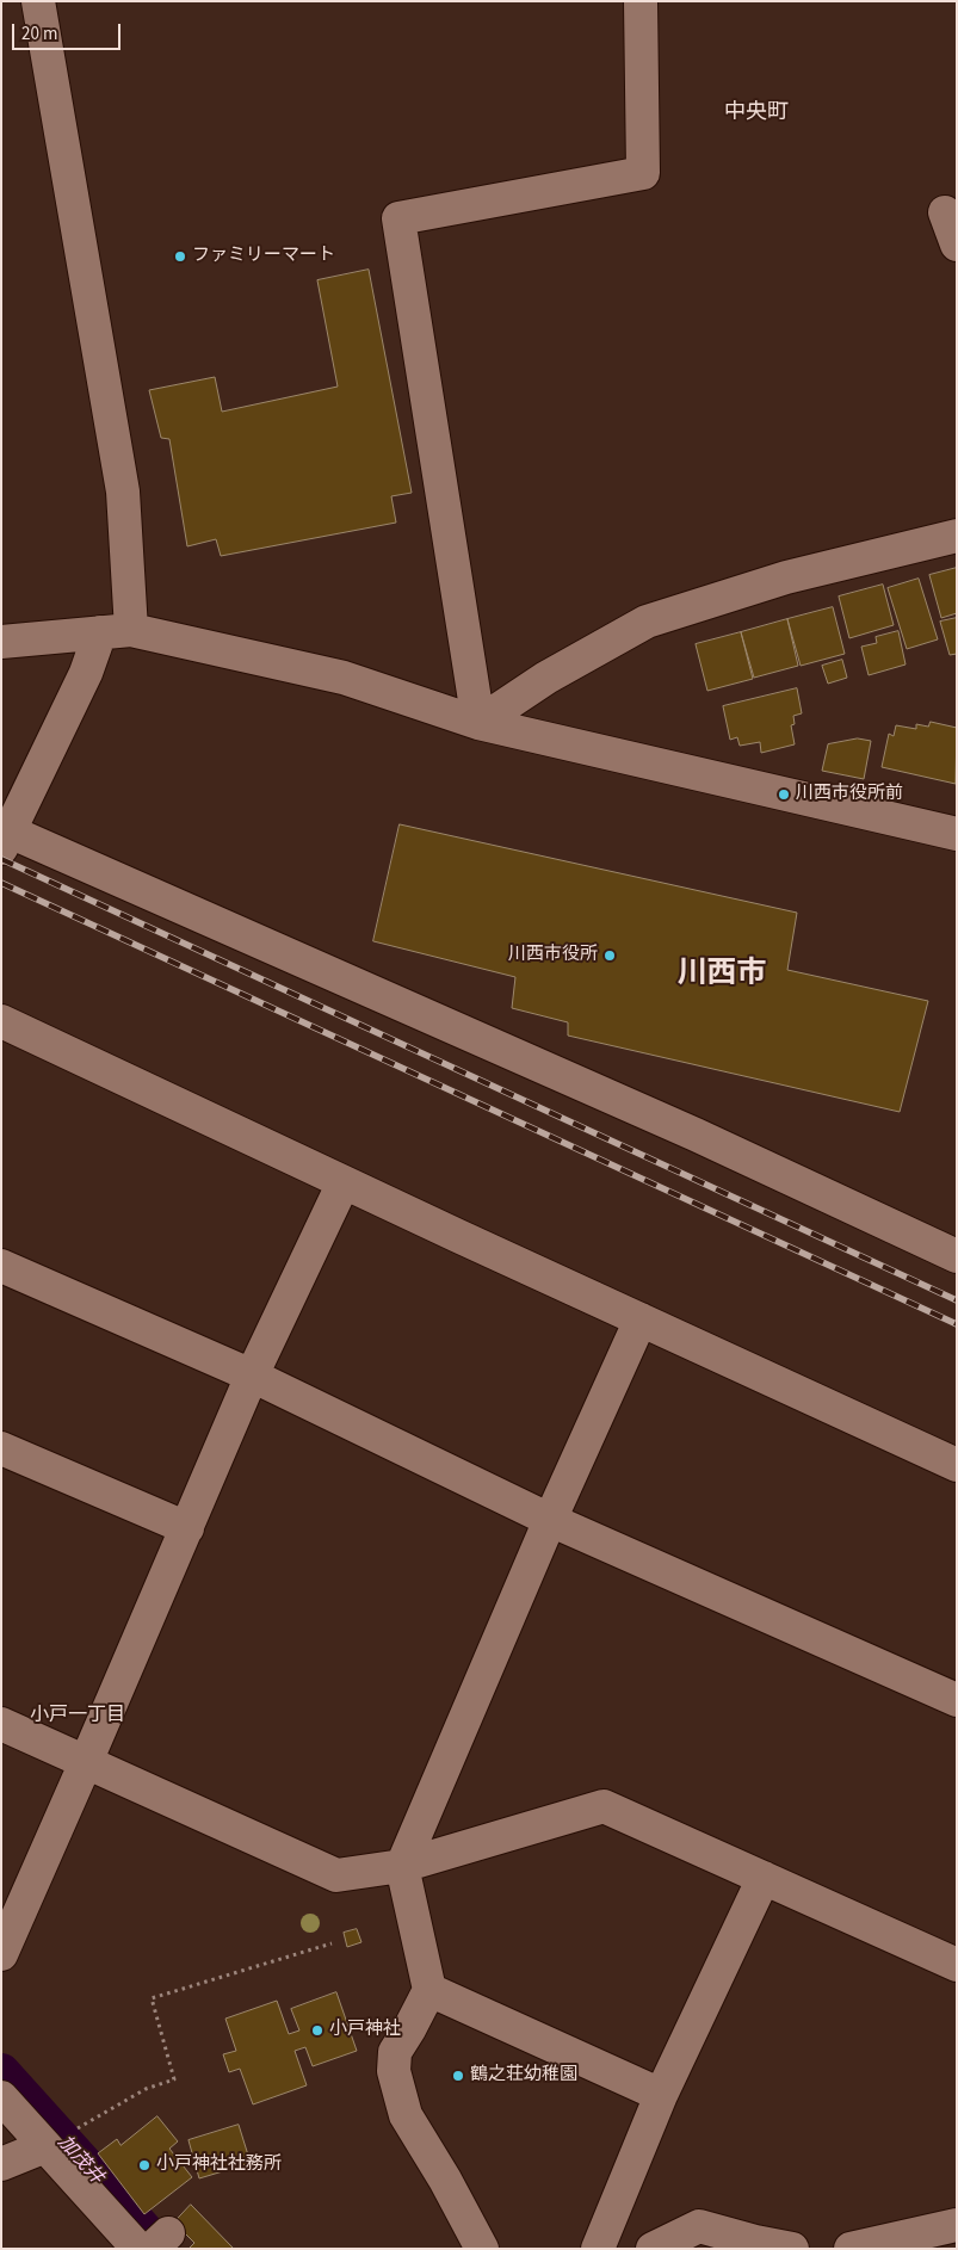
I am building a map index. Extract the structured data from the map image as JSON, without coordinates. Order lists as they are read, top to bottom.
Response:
{
  "districts": ["中央町", "川西市", "小戸一丁目"],
  "water": ["加茂井"],
  "places": [
    "ファミリーマート",
    "川西市役所前",
    "川西市役所",
    "小戸神社",
    "鶴之荘幼稚園",
    "小戸神社社務所"
  ],
  "scale_bar": "20 m"
}
